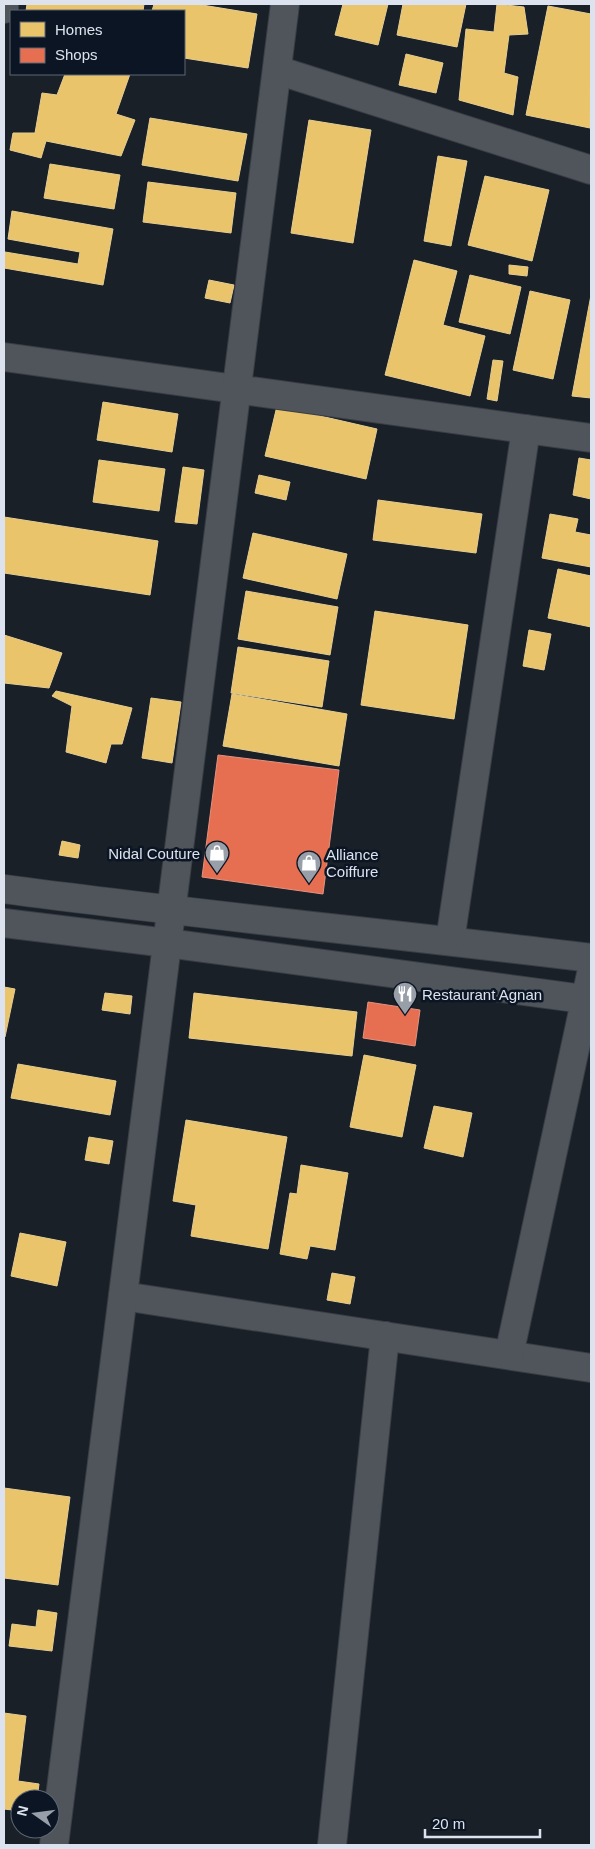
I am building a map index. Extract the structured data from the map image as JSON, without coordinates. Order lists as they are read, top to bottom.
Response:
{
  "places": {
    "shop": ["Nidal Couture", "Alliance Coiffure"],
    "restaurant": ["Restaurant Agnan"]
  },
  "legend": ["Homes", "Shops"],
  "scale_bar": "20 m",
  "north": "left"
}
